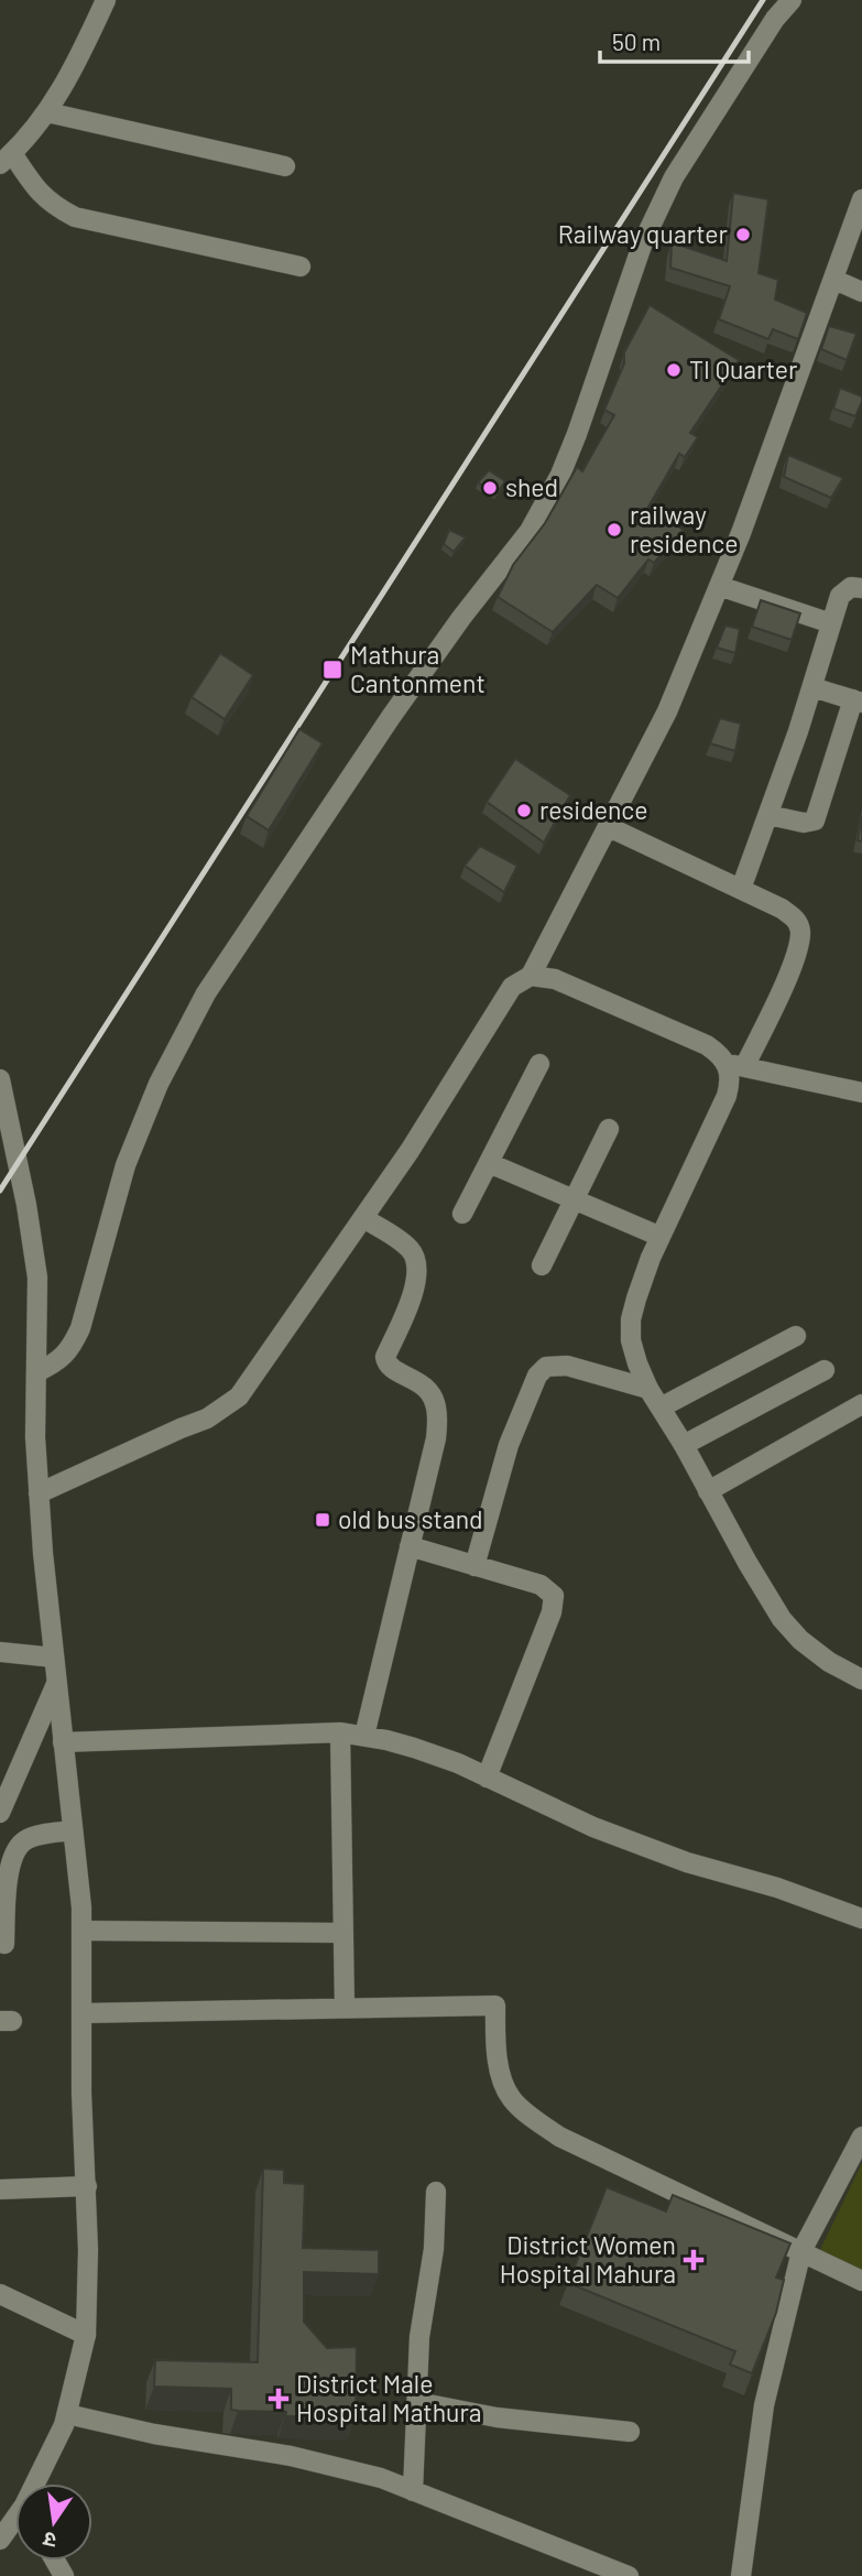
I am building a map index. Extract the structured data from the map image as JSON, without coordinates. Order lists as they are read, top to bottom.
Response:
{
  "places": {
    "other": [
      "Railway quarter",
      "TI Quarter",
      "shed",
      "railway residence",
      "residence"
    ],
    "transit": ["Mathura Cantonment", "old bus stand"],
    "health": ["District Women Hospital Mahura", "District Male Hospital Mathura"]
  },
  "scale_bar": "50 m",
  "north": "bottom"
}
